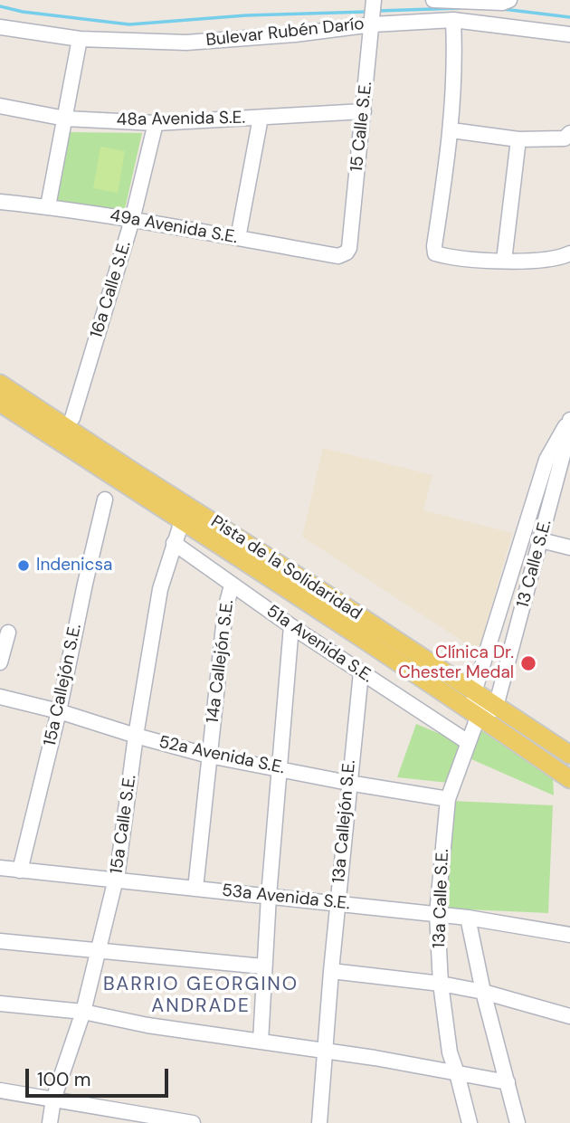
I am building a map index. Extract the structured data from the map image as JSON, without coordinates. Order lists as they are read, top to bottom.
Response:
{
  "streets": {
    "main road": ["Pista de la Solidaridad"],
    "street": [
      "Bulevar Rubén Darío",
      "48a Avenida S.E.",
      "15 Calle S.E.",
      "49a Avenida S.E.",
      "16a Calle S.E.",
      "13 Calle S.E.",
      "51a Avenida S.E.",
      "14a Callejón S.E.",
      "15a Callejón S.E.",
      "52a Avenida S.E.",
      "13a Callejón S.E.",
      "15a Calle S.E.",
      "53a Avenida S.E.",
      "13a Calle S.E."
    ]
  },
  "crossings": [
    ["Bulevar Rubén Darío", "15 Calle S.E."],
    ["48a Avenida S.E.", "15 Calle S.E."],
    ["48a Avenida S.E.", "16a Calle S.E."],
    ["15 Calle S.E.", "49a Avenida S.E."],
    ["49a Avenida S.E.", "16a Calle S.E."],
    ["13 Calle S.E.", "Pista de la Solidaridad"],
    ["Pista de la Solidaridad", "15a Calle S.E."],
    ["Pista de la Solidaridad", "13a Calle S.E."],
    ["51a Avenida S.E.", "14a Callejón S.E."],
    ["51a Avenida S.E.", "13a Callejón S.E."],
    ["51a Avenida S.E.", "15a Calle S.E."],
    ["51a Avenida S.E.", "13a Calle S.E."],
    ["14a Callejón S.E.", "52a Avenida S.E."],
    ["14a Callejón S.E.", "53a Avenida S.E."],
    ["15a Callejón S.E.", "52a Avenida S.E."],
    ["15a Callejón S.E.", "53a Avenida S.E."],
    ["52a Avenida S.E.", "13a Callejón S.E."],
    ["52a Avenida S.E.", "15a Calle S.E."],
    ["52a Avenida S.E.", "13a Calle S.E."],
    ["13a Callejón S.E.", "53a Avenida S.E."],
    ["15a Calle S.E.", "53a Avenida S.E."],
    ["53a Avenida S.E.", "13a Calle S.E."]
  ],
  "districts": ["BARRIO GEORGINO ANDRADE"],
  "places": ["Indenicsa", "Clínica Dr. Chester Medal"],
  "scale_bar": "100 m"
}
